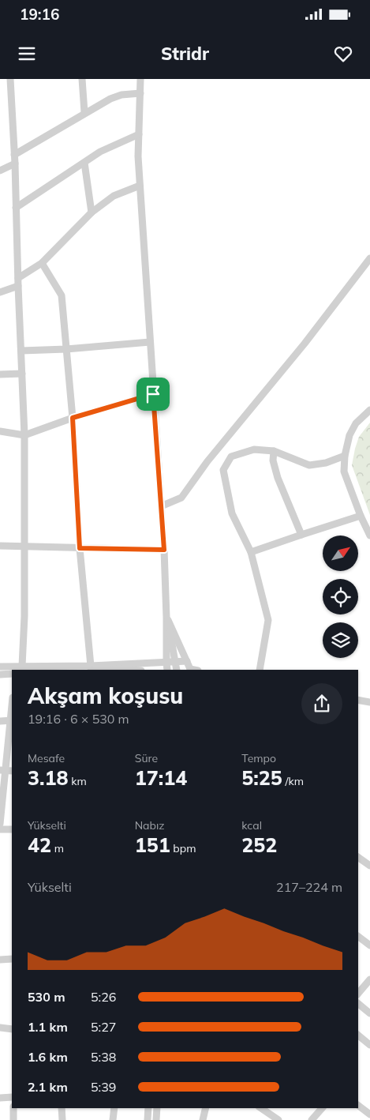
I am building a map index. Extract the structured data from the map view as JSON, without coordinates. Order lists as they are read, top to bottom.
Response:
{
  "north": "top right",
  "page": {
    "status": "19:16",
    "header": "Stridr",
    "heading": ["Akşam koşusu", "19:16 · 6 × 530 m"],
    "stats": [
      ["Mesafe", "3.18 km"],
      ["Süre", "17:14"],
      ["Tempo", "5:25 /km"],
      ["Yükselti", "42 m"],
      ["Nabız", "151 bpm"],
      ["kcal", "252"]
    ],
    "chart": ["Yükselti", "217–224 m"],
    "list": [
      {
        "name": "530 m",
        "note": "5:26"
      },
      {
        "name": "1.1 km",
        "note": "5:27"
      },
      {
        "name": "1.6 km",
        "note": "5:38"
      },
      {
        "name": "2.1 km",
        "note": "5:39"
      }
    ]
  }
}
